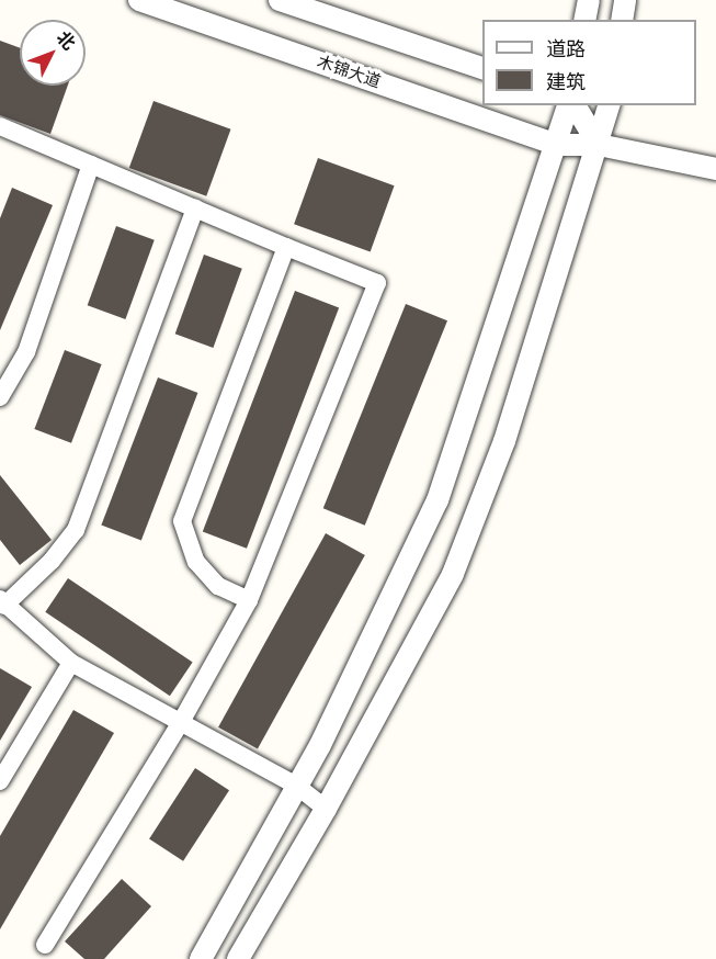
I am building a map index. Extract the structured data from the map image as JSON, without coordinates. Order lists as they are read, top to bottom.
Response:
{
  "streets": {
    "street": ["木锦大道"]
  },
  "legend": ["道路", "建筑"],
  "north": "top right"
}
